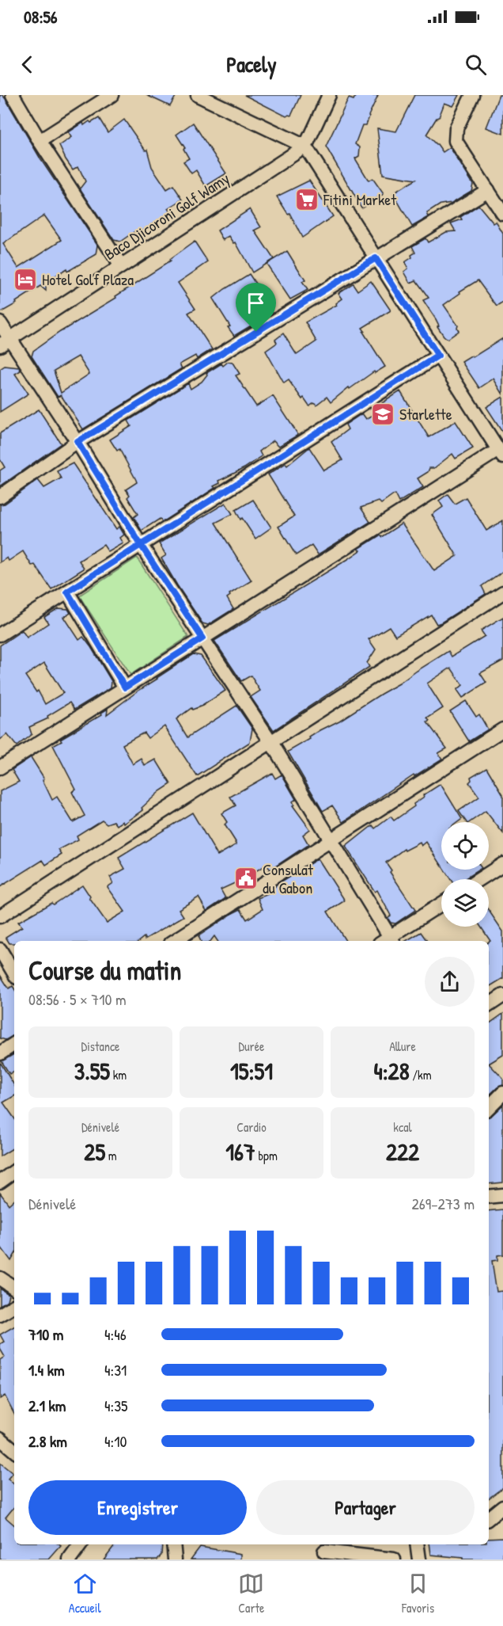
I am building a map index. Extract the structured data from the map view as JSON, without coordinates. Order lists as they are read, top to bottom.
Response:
{
  "streets": {
    "street": ["Baco Djicoroni Golf Wamy"]
  },
  "places": {
    "supermarket": ["Fitini Market"],
    "hotel": ["Hotel Golf Plaza"],
    "school or university": ["Starlette"],
    "public building": ["Consulat du Gabon"]
  },
  "page": {
    "status": "08:56",
    "header": "Pacely",
    "heading": ["Course du matin", "08:56 · 5 × 710 m"],
    "stats": [
      ["Distance", "3.55 km"],
      ["Durée", "15:51"],
      ["Allure", "4:28 /km"],
      ["Dénivelé", "25 m"],
      ["Cardio", "167 bpm"],
      ["kcal", "222"]
    ],
    "chart": ["Dénivelé", "269–273 m"],
    "list": [
      {
        "name": "710 m",
        "note": "4:46"
      },
      {
        "name": "1.4 km",
        "note": "4:31"
      },
      {
        "name": "2.1 km",
        "note": "4:35"
      },
      {
        "name": "2.8 km",
        "note": "4:10"
      }
    ],
    "buttons": ["Enregistrer", "Partager"],
    "tabs": ["Accueil", "Carte", "Favoris"]
  }
}
